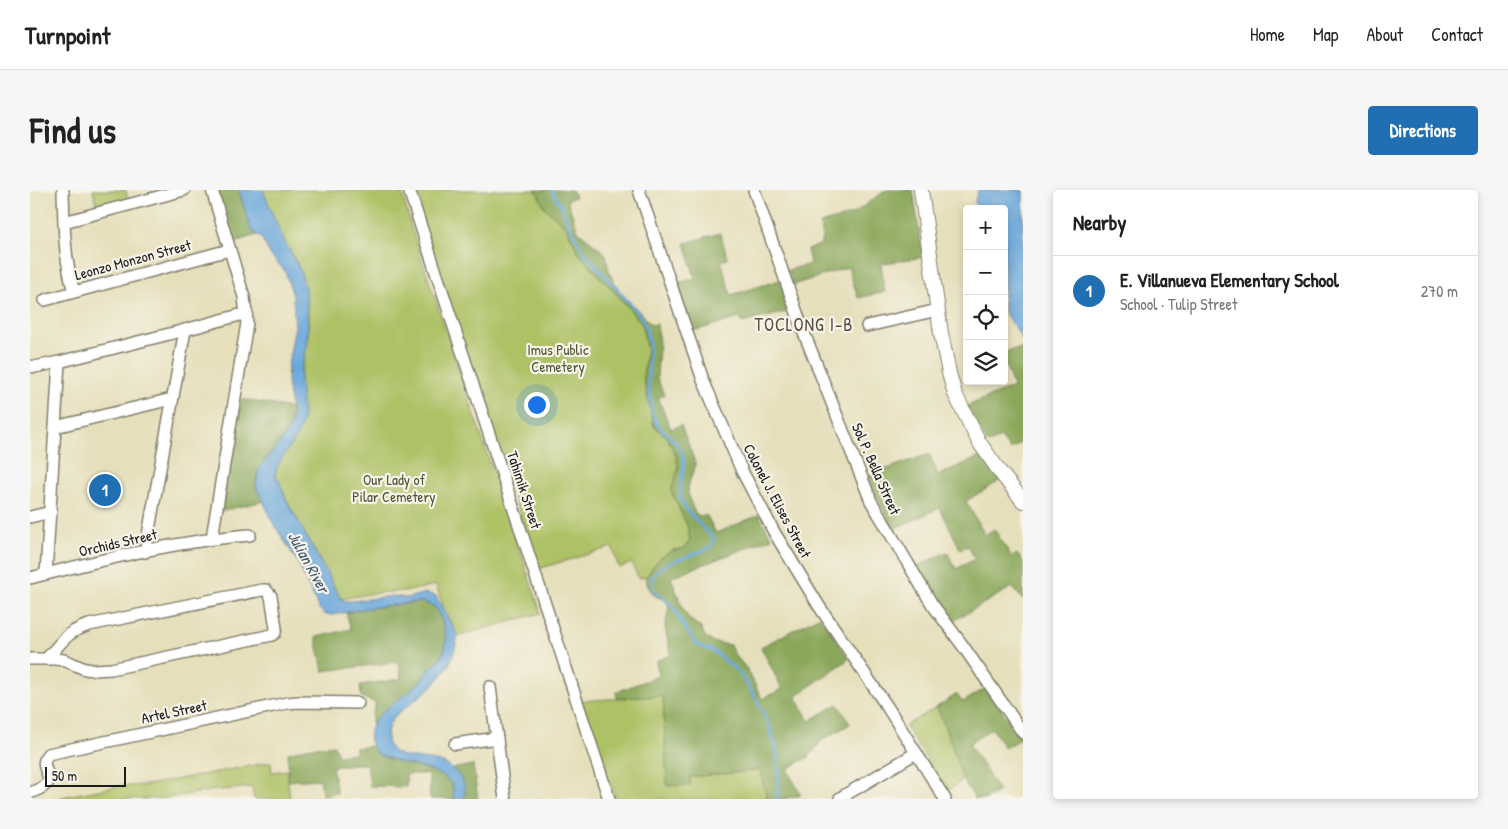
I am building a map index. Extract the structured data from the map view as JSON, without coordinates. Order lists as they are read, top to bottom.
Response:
{
  "streets": {
    "street": [
      "Leonzo Monzon Street",
      "Sol P. Bella Street",
      "Tahimik Street",
      "Colonel J. Elises Street",
      "Orchids Street",
      "Artel Street"
    ]
  },
  "districts": ["TOCLONG I-B"],
  "water": ["Julian River"],
  "parks": ["Imus Public Cemetery", "Our Lady of Pilar Cemetery"],
  "scale_bar": "50 m",
  "page": {
    "header": "Turnpoint",
    "nav": [
      "Home",
      "Map",
      "About",
      "Contact"
    ],
    "buttons": "Directions",
    "title": "Find us",
    "heading": "Nearby",
    "map_buttons": ["+", "−"],
    "list": [
      {
        "mark": "1",
        "name": "E. Villanueva Elementary School",
        "note": "School · Tulip Street",
        "value": "270 m"
      }
    ],
    "pins": "1",
    "scale": "50 m"
  }
}
